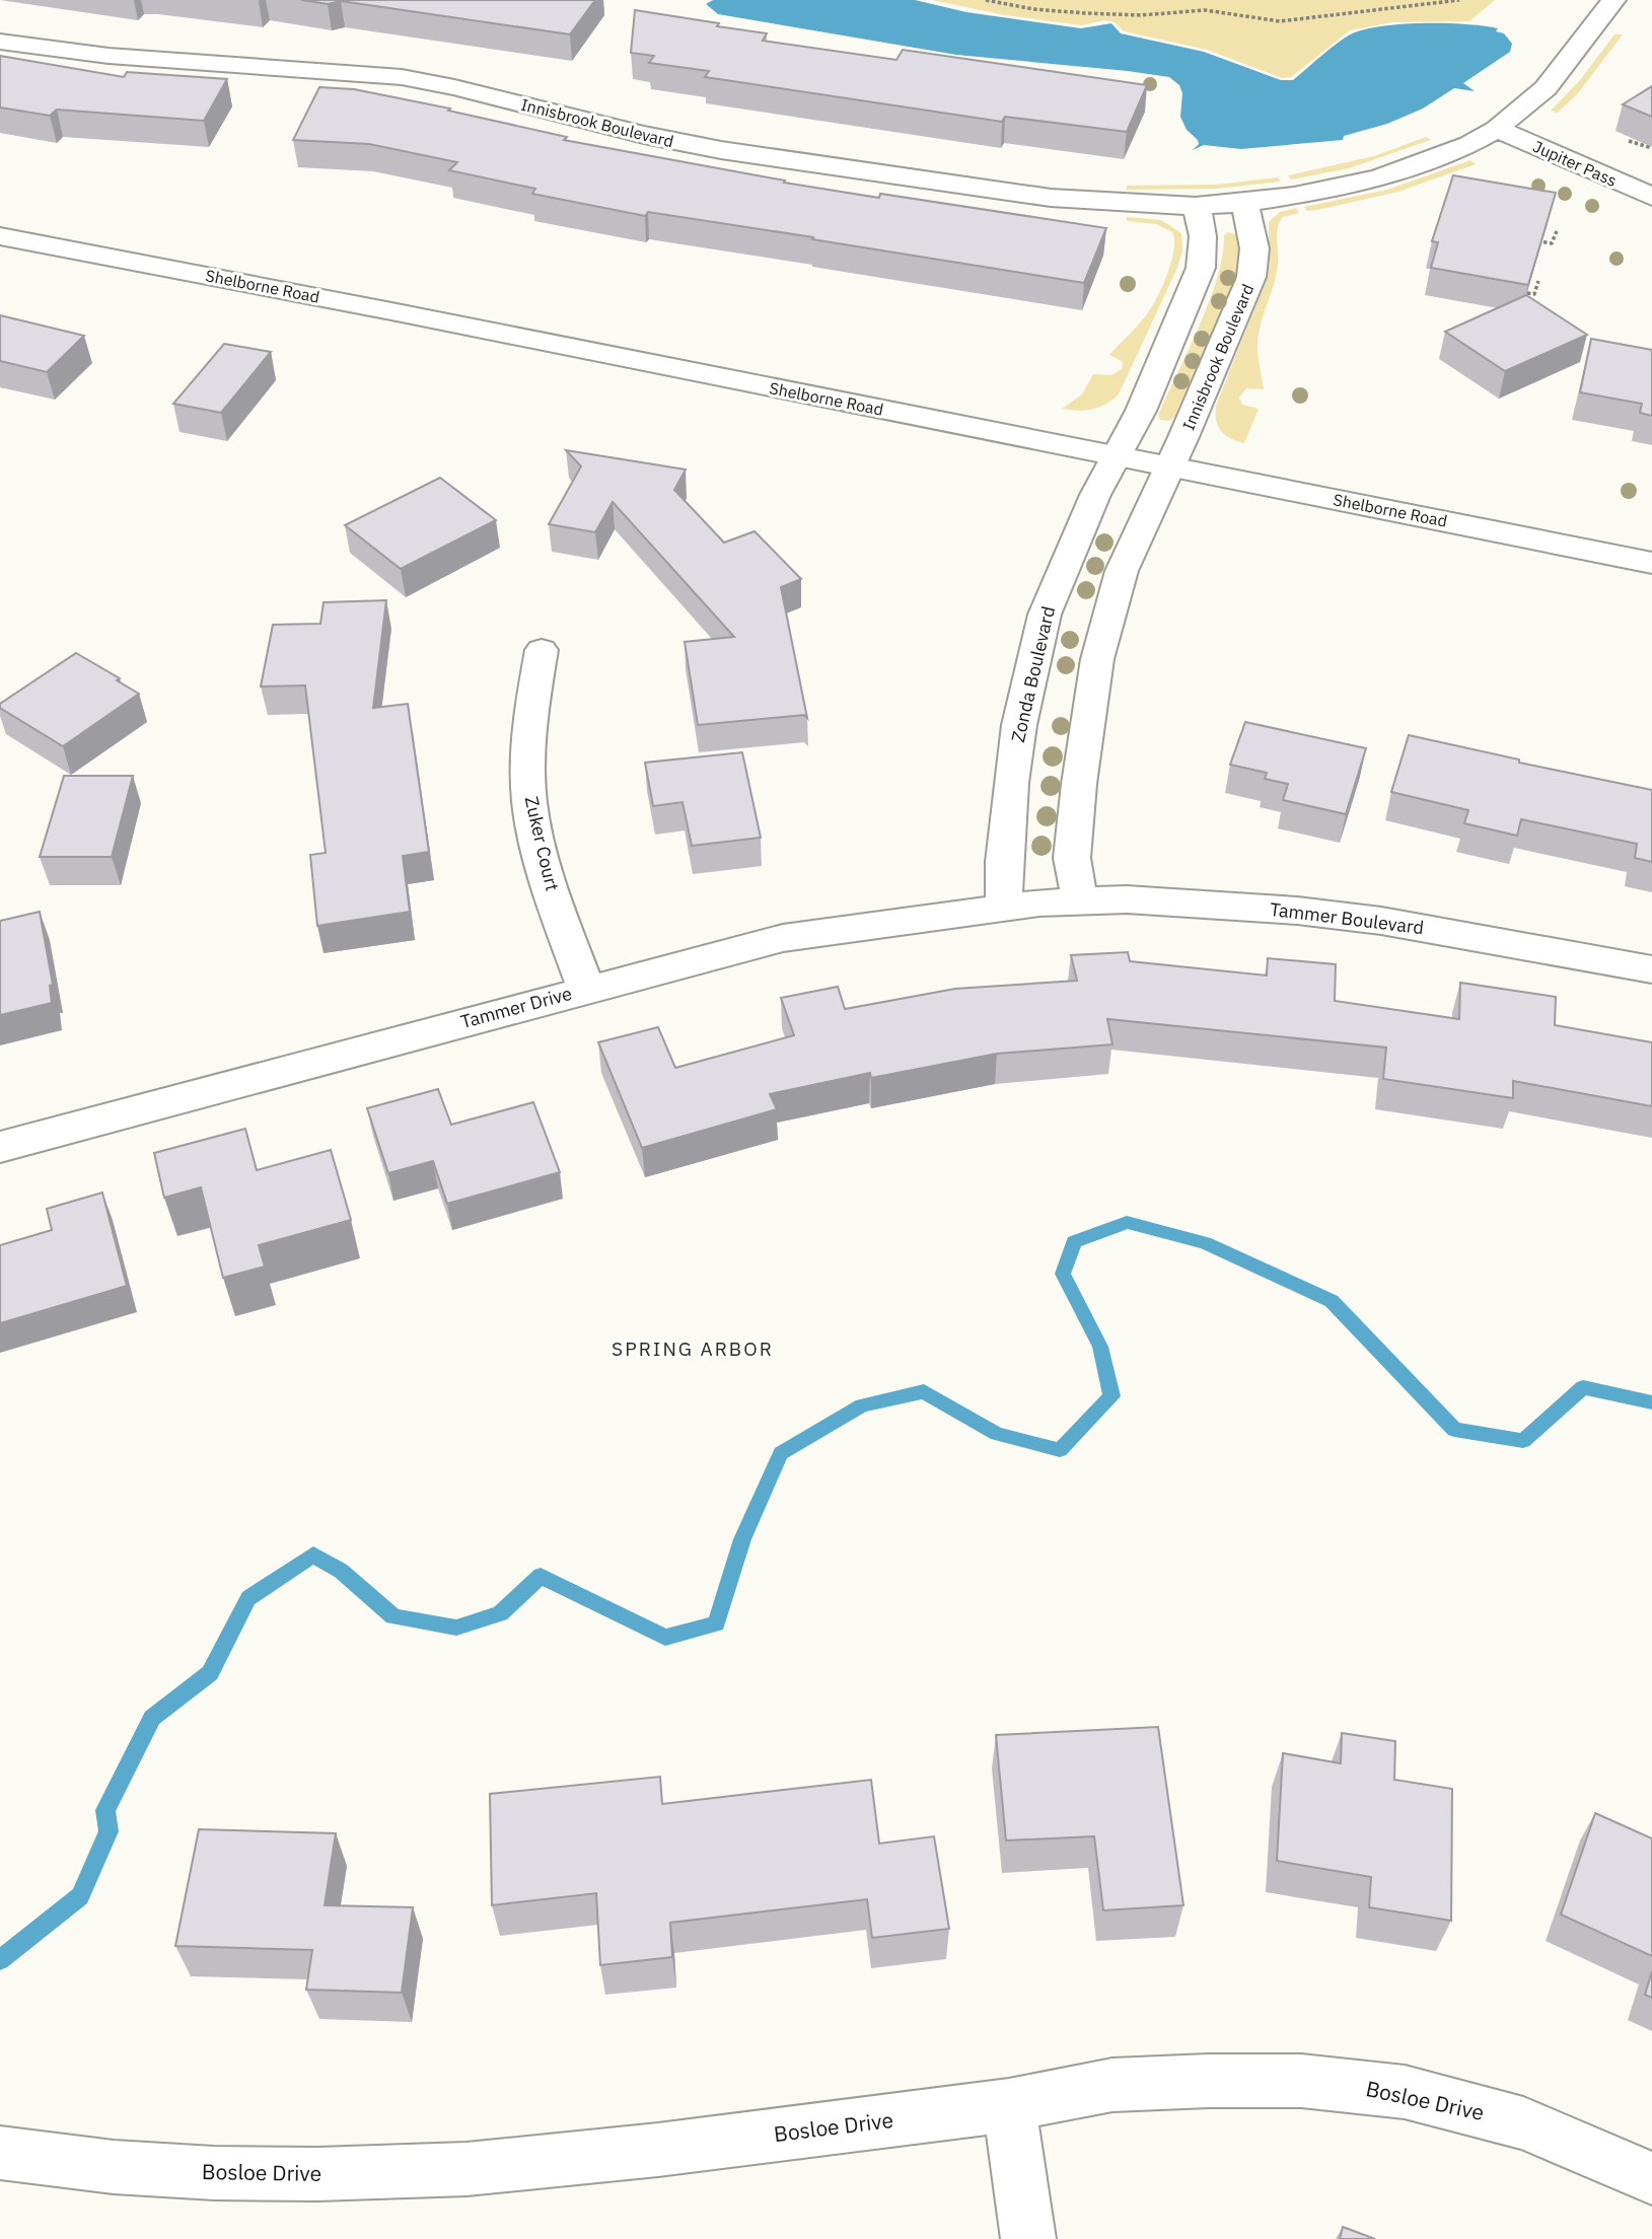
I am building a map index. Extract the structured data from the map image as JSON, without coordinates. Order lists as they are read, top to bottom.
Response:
{
  "streets": {
    "street": [
      "Innisbrook Boulevard",
      "Jupiter Pass",
      "Shelborne Road",
      "Zonda Boulevard",
      "Zuker Court",
      "Tammer Boulevard",
      "Tammer Drive",
      "Bosloe Drive"
    ]
  },
  "crossings": [
    ["Innisbrook Boulevard", "Jupiter Pass"],
    ["Innisbrook Boulevard", "Shelborne Road"],
    ["Shelborne Road", "Zonda Boulevard"],
    ["Zonda Boulevard", "Tammer Boulevard"],
    ["Zonda Boulevard", "Tammer Drive"],
    ["Zuker Court", "Tammer Drive"],
    ["Tammer Boulevard", "Tammer Drive"]
  ],
  "districts": ["SPRING ARBOR"]
}
